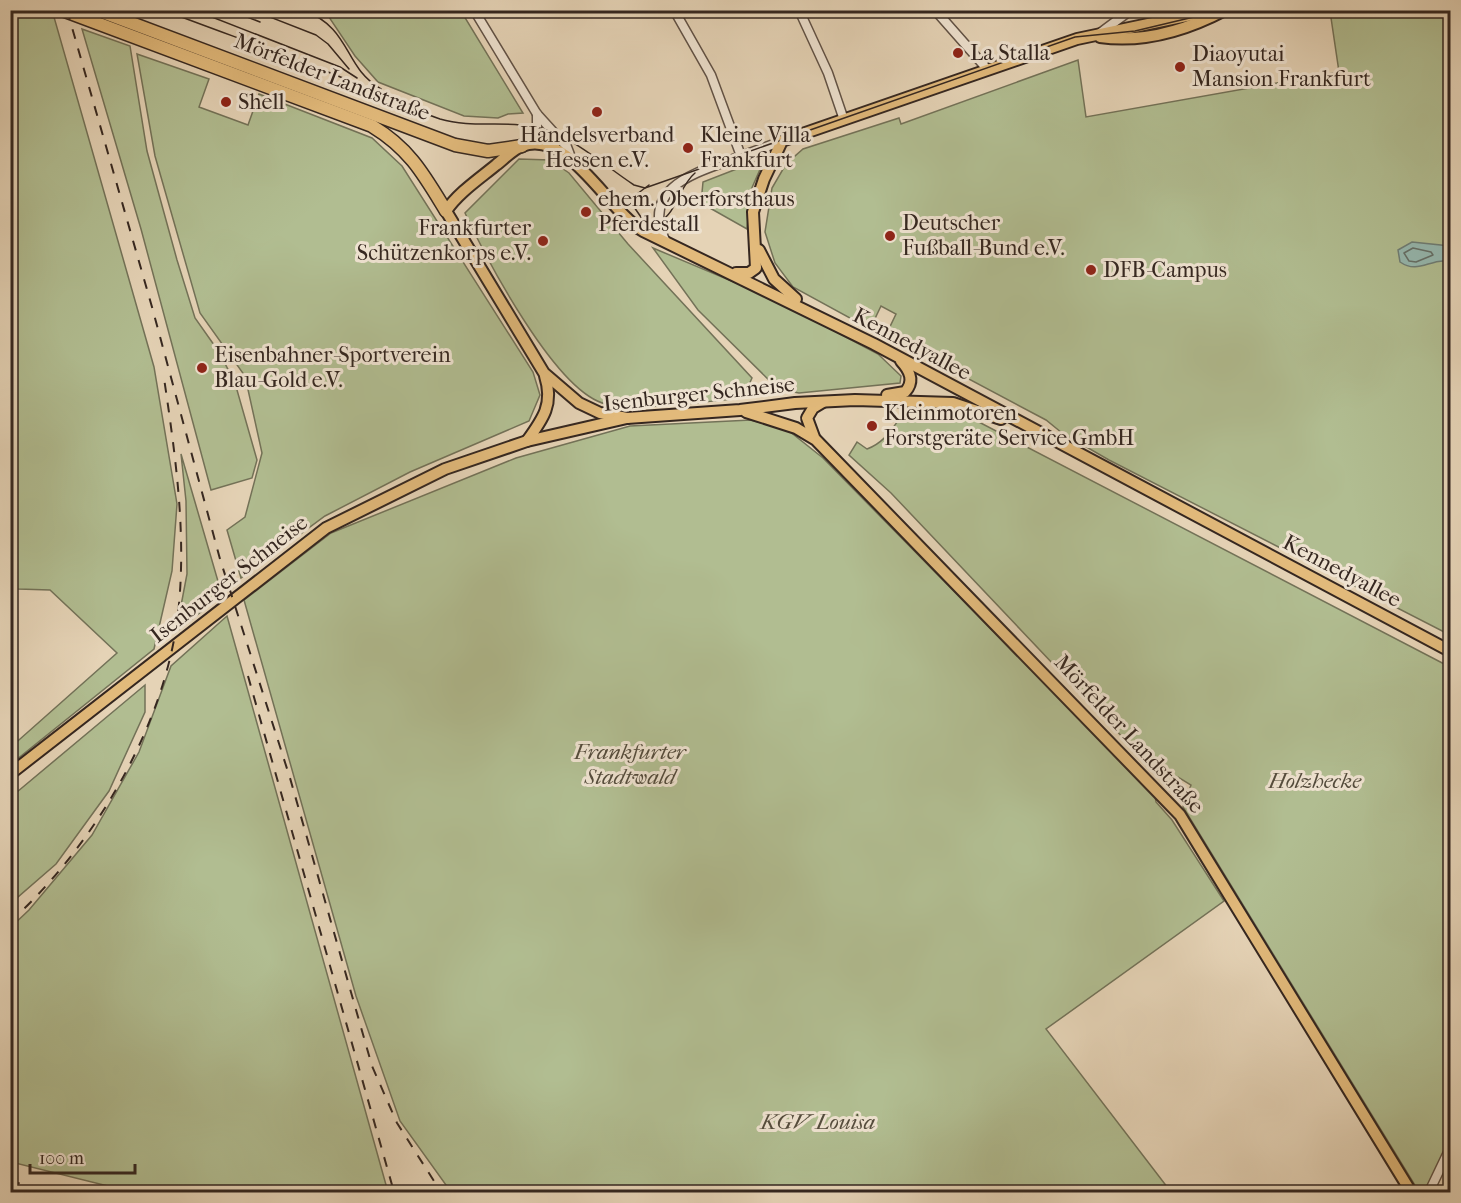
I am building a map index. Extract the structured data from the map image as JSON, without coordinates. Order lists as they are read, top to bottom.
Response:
{
  "streets": {
    "highway": ["Mörfelder Landstraße"],
    "main road": ["Kennedyallee", "Isenburger Schneise"]
  },
  "crossings": [
    ["Mörfelder Landstraße", "Kennedyallee"],
    ["Mörfelder Landstraße", "Isenburger Schneise"],
    ["Kennedyallee", "Isenburger Schneise"]
  ],
  "parks": ["Frankfurter Stadtwald", "Holzhecke", "KGV Louisa"],
  "places": [
    "La Stalla",
    "Diaoyutai Mansion Frankfurt",
    "Shell",
    "Handelsverband Hessen e.V.",
    "Kleine Villa Frankfurt",
    "ehem. Oberforsthaus Pferdestall",
    "Deutscher Fußball-Bund e.V.",
    "Frankfurter Schützenkorps e.V.",
    "DFB-Campus",
    "Eisenbahner-Sportverein Blau-Gold e.V.",
    "Kleinmotoren Forstgeräte Service GmbH"
  ],
  "scale_bar": "100 m"
}
